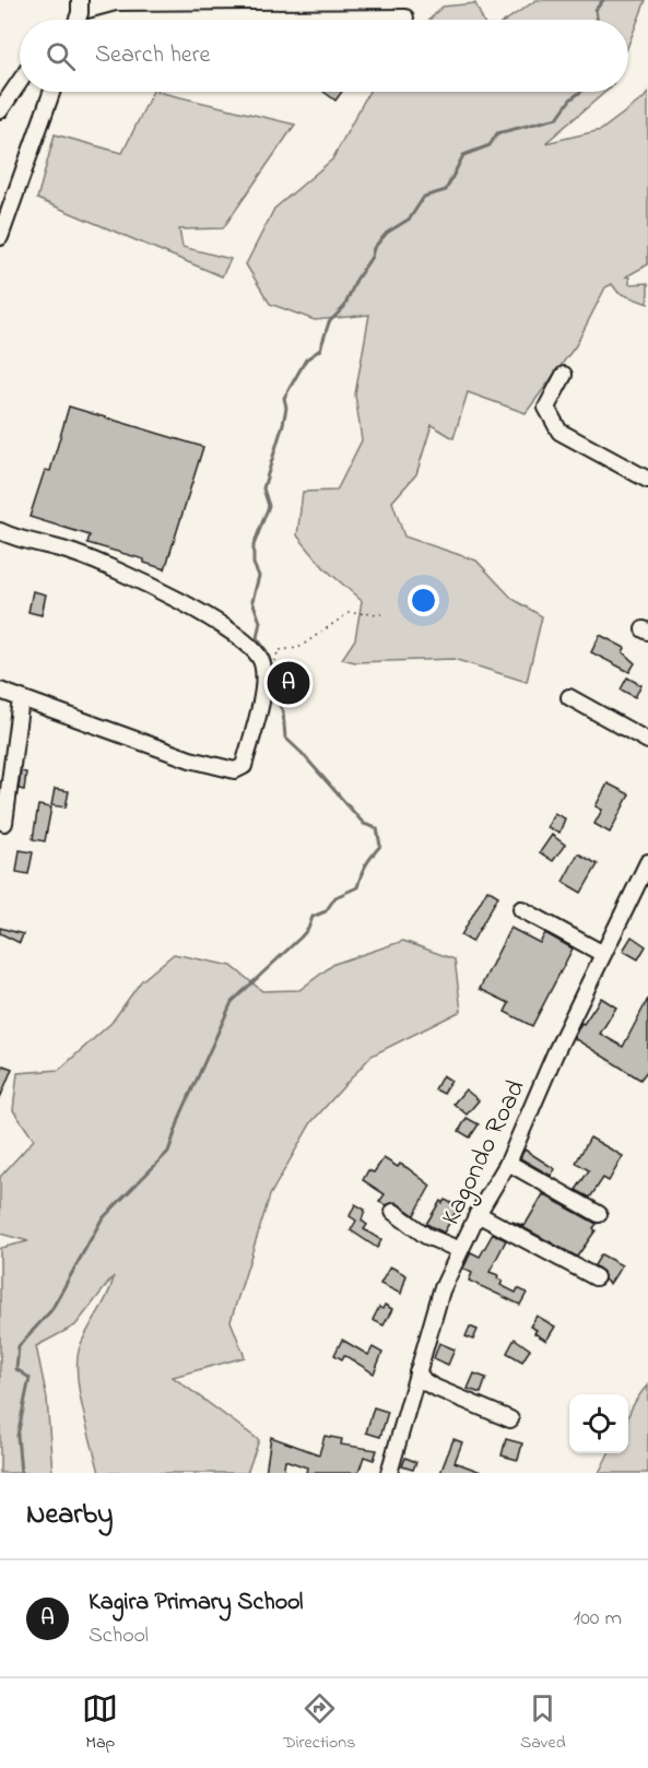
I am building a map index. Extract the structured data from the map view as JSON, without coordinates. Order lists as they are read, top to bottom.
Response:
{
  "streets": {
    "street": ["Kagondo Road"]
  },
  "page": {
    "search": "Search here",
    "pins": "A",
    "heading": "Nearby",
    "list": [
      {
        "mark": "A",
        "name": "Kagira Primary School",
        "note": "School",
        "value": "100 m"
      }
    ],
    "nav": ["Map", "Directions", "Saved"]
  }
}
